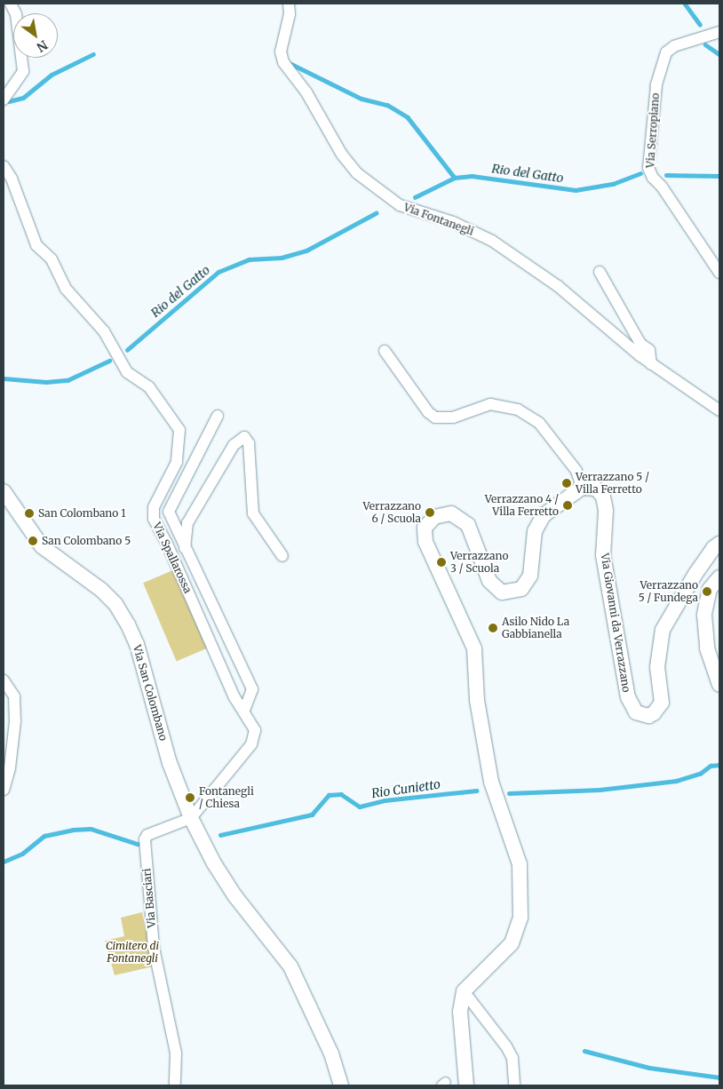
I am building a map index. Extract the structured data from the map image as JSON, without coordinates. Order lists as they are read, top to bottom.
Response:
{
  "streets": {
    "street": [
      "Via Serropiano",
      "Via Fontanegli",
      "Via Spallarossa",
      "Via Giovanni da Verrazzano",
      "Via San Colombano",
      "Via Basciari"
    ]
  },
  "crossings": [
    ["Via Spallarossa", "Via San Colombano"],
    ["Via Spallarossa", "Via Basciari"],
    ["Via San Colombano", "Via Basciari"]
  ],
  "water": ["Rio del Gatto", "Rio Cunietto"],
  "parks": ["Cimitero di Fontanegli"],
  "places": [
    "Verrazzano 5 / Villa Ferretto",
    "Verrazzano 4 / Villa Ferretto",
    "Verrazzano 6 / Scuola",
    "San Colombano 1",
    "San Colombano 5",
    "Verrazzano 3 / Scuola",
    "Verrazzano 5 / Fundega",
    "Asilo Nido La Gabbianella",
    "Fontanegli / Chiesa"
  ],
  "north": "bottom right"
}
